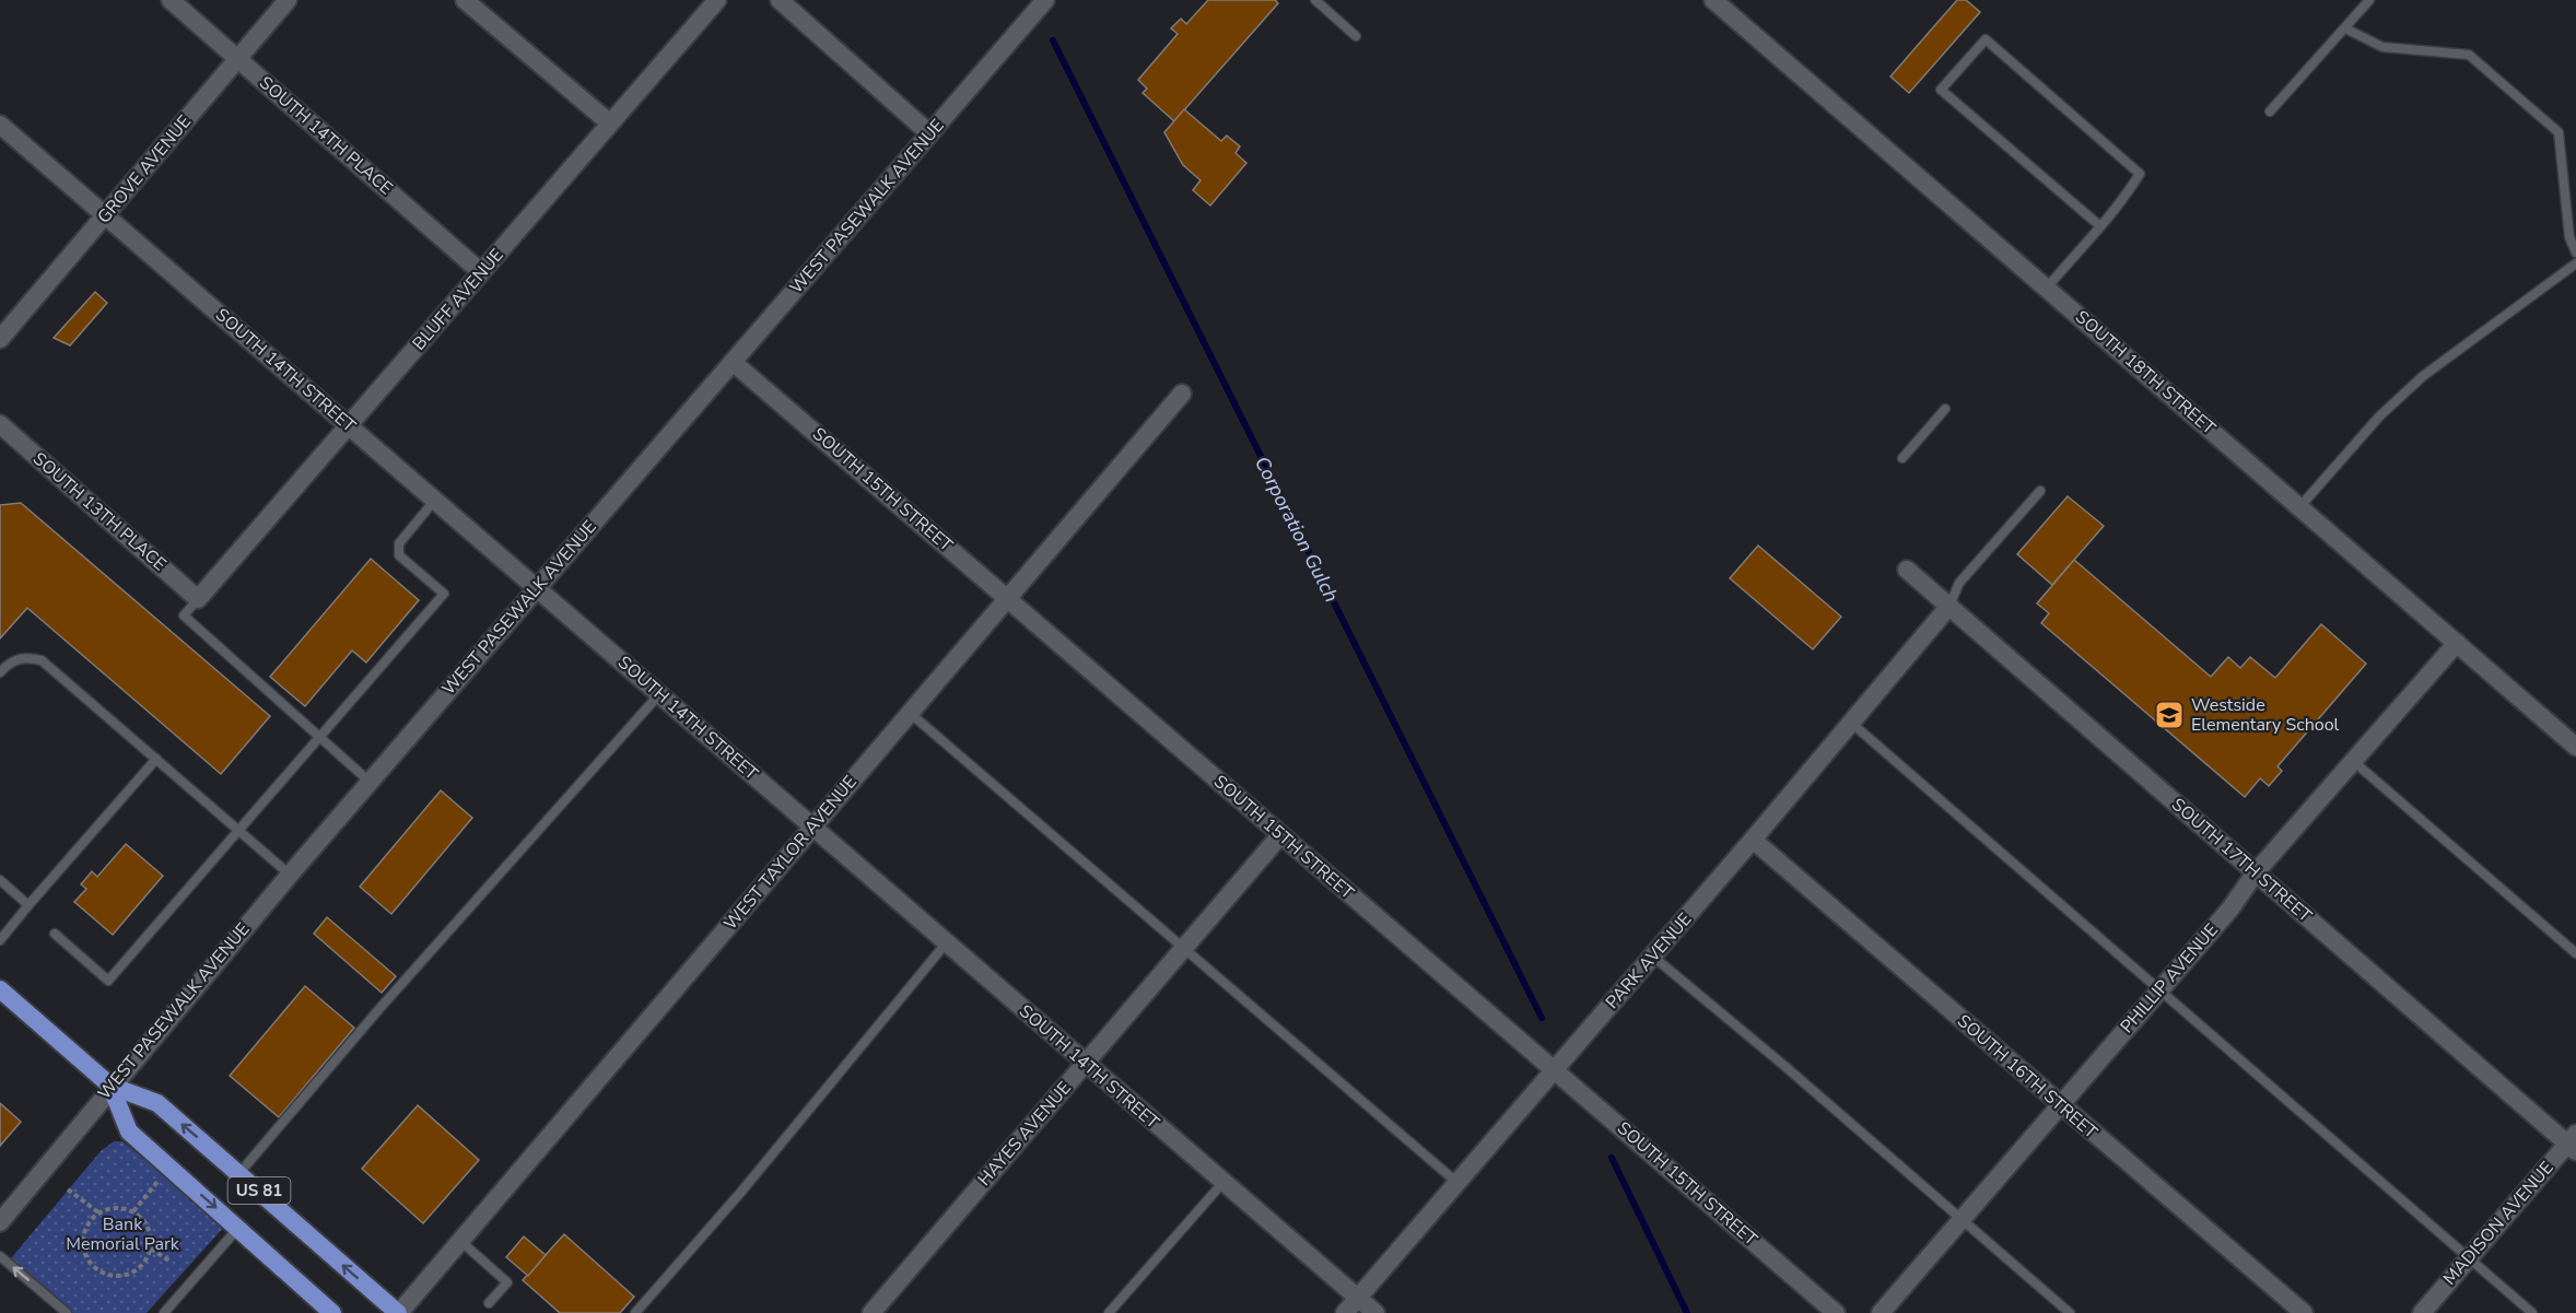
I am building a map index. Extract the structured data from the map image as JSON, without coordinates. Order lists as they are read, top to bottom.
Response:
{
  "streets": {
    "highway": ["US 81"],
    "street": [
      "SOUTH 14TH PLACE",
      "GROVE AVENUE",
      "WEST PASEWALK AVENUE",
      "BLUFF AVENUE",
      "SOUTH 14TH STREET",
      "SOUTH 18TH STREET",
      "SOUTH 15TH STREET",
      "SOUTH 13TH PLACE",
      "WEST TAYLOR AVENUE",
      "SOUTH 17TH STREET",
      "PARK AVENUE",
      "PHILLIP AVENUE",
      "SOUTH 16TH STREET",
      "HAYES AVENUE",
      "MADISON AVENUE"
    ]
  },
  "crossings": [
    ["SOUTH 14TH PLACE", "GROVE AVENUE"],
    ["SOUTH 14TH PLACE", "BLUFF AVENUE"],
    ["GROVE AVENUE", "SOUTH 14TH STREET"],
    ["WEST PASEWALK AVENUE", "SOUTH 14TH STREET"],
    ["WEST PASEWALK AVENUE", "SOUTH 15TH STREET"],
    ["WEST PASEWALK AVENUE", "US 81"],
    ["BLUFF AVENUE", "SOUTH 14TH STREET"],
    ["BLUFF AVENUE", "SOUTH 13TH PLACE"],
    ["SOUTH 14TH STREET", "WEST TAYLOR AVENUE"],
    ["SOUTH 14TH STREET", "PARK AVENUE"],
    ["SOUTH 14TH STREET", "HAYES AVENUE"],
    ["SOUTH 18TH STREET", "PHILLIP AVENUE"],
    ["SOUTH 15TH STREET", "WEST TAYLOR AVENUE"],
    ["SOUTH 15TH STREET", "PARK AVENUE"],
    ["SOUTH 15TH STREET", "HAYES AVENUE"],
    ["WEST TAYLOR AVENUE", "US 81"],
    ["SOUTH 17TH STREET", "PARK AVENUE"],
    ["SOUTH 17TH STREET", "PHILLIP AVENUE"],
    ["SOUTH 17TH STREET", "MADISON AVENUE"],
    ["PARK AVENUE", "SOUTH 16TH STREET"],
    ["PHILLIP AVENUE", "SOUTH 16TH STREET"]
  ],
  "water": ["Corporation Gulch"],
  "parks": ["Bank Memorial Park"],
  "places": {
    "school or university": ["Westside Elementary School"]
  }
}
